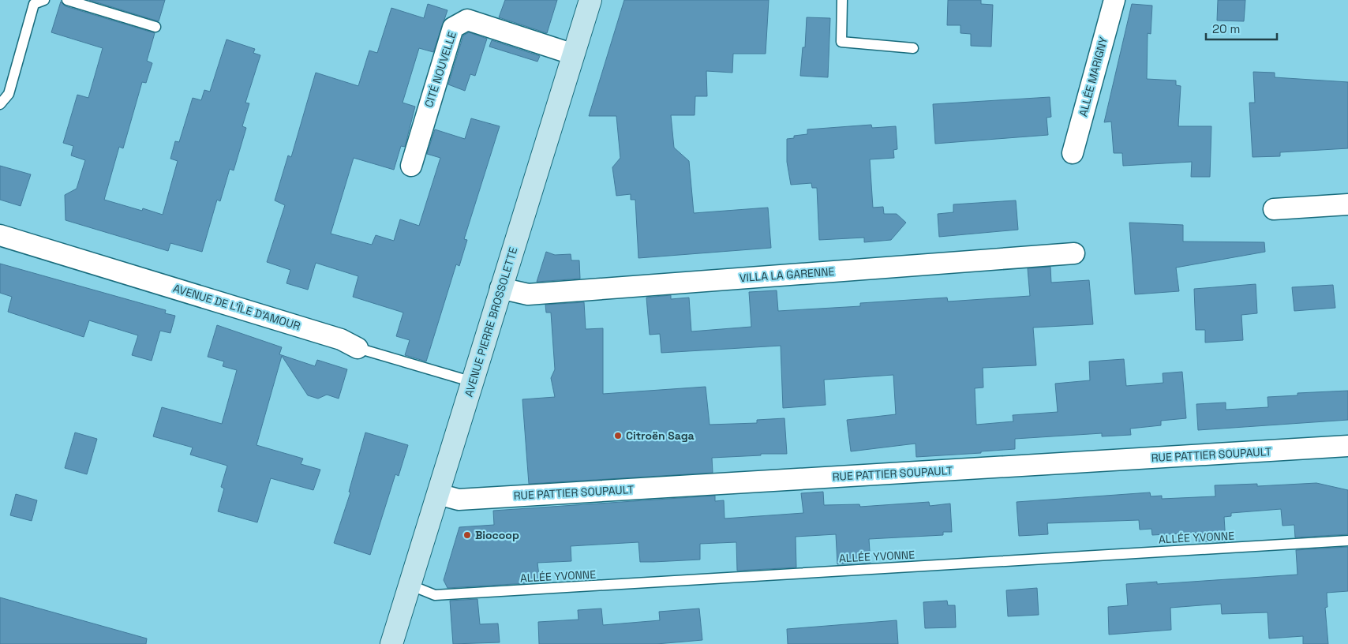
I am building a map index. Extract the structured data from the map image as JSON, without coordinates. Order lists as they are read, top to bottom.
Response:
{
  "streets": {
    "main road": ["AVENUE PIERRE BROSSOLETTE"],
    "street": [
      "CITÉ NOUVELLE",
      "ALLÉE MARIGNY",
      "VILLA LA GARENNE",
      "AVENUE DE L'ÎLE D'AMOUR",
      "RUE PATTIER SOUPAULT"
    ],
    "lane": ["ALLÉE YVONNE"]
  },
  "crossings": [
    ["CITÉ NOUVELLE", "AVENUE PIERRE BROSSOLETTE"],
    ["VILLA LA GARENNE", "AVENUE PIERRE BROSSOLETTE"],
    ["AVENUE DE L'ÎLE D'AMOUR", "AVENUE PIERRE BROSSOLETTE"],
    ["AVENUE PIERRE BROSSOLETTE", "RUE PATTIER SOUPAULT"],
    ["AVENUE PIERRE BROSSOLETTE", "ALLÉE YVONNE"]
  ],
  "places": ["Citroën Saga", "Biocoop"],
  "scale_bar": "20 m"
}
